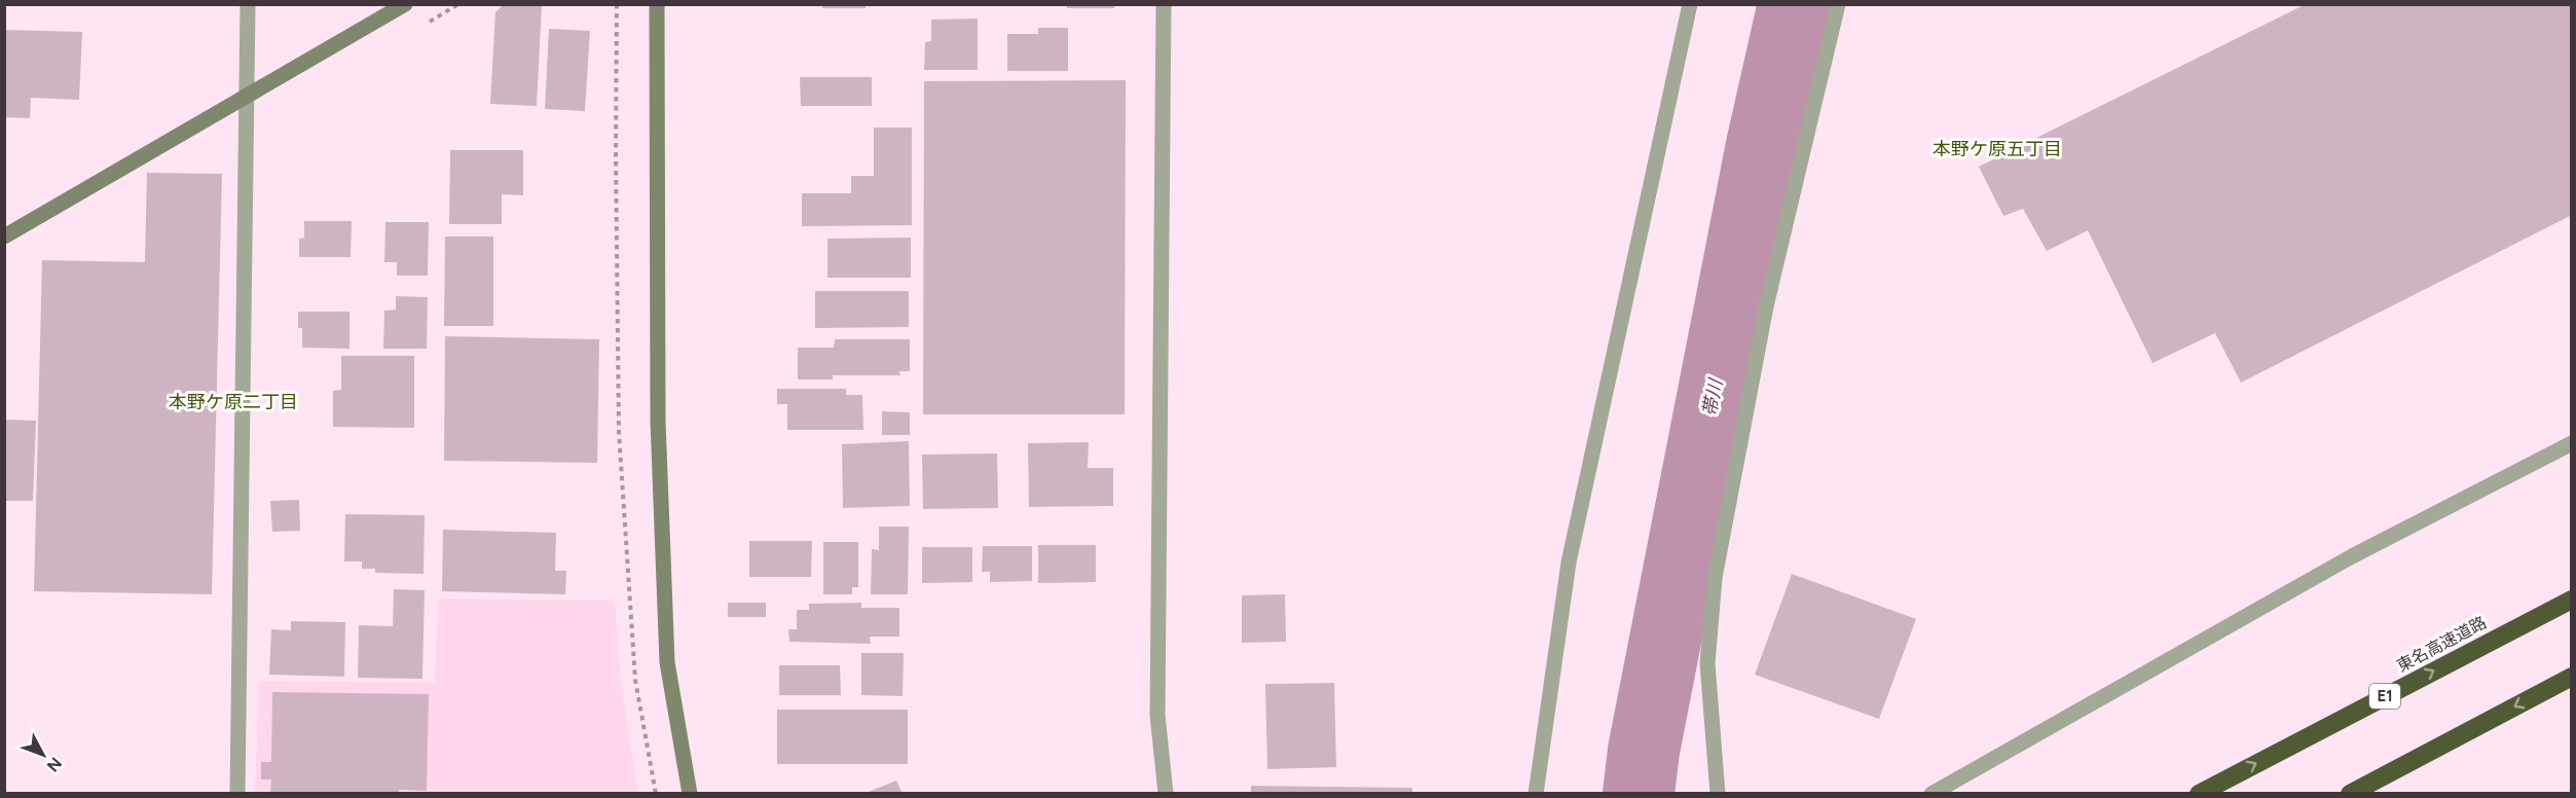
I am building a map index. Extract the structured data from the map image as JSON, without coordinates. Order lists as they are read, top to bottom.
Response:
{
  "streets": {
    "highway": ["東名高速道路", "E1"]
  },
  "districts": ["本野ケ原五丁目", "本野ケ原二丁目"],
  "water": ["帯川"],
  "north": "bottom right"
}
